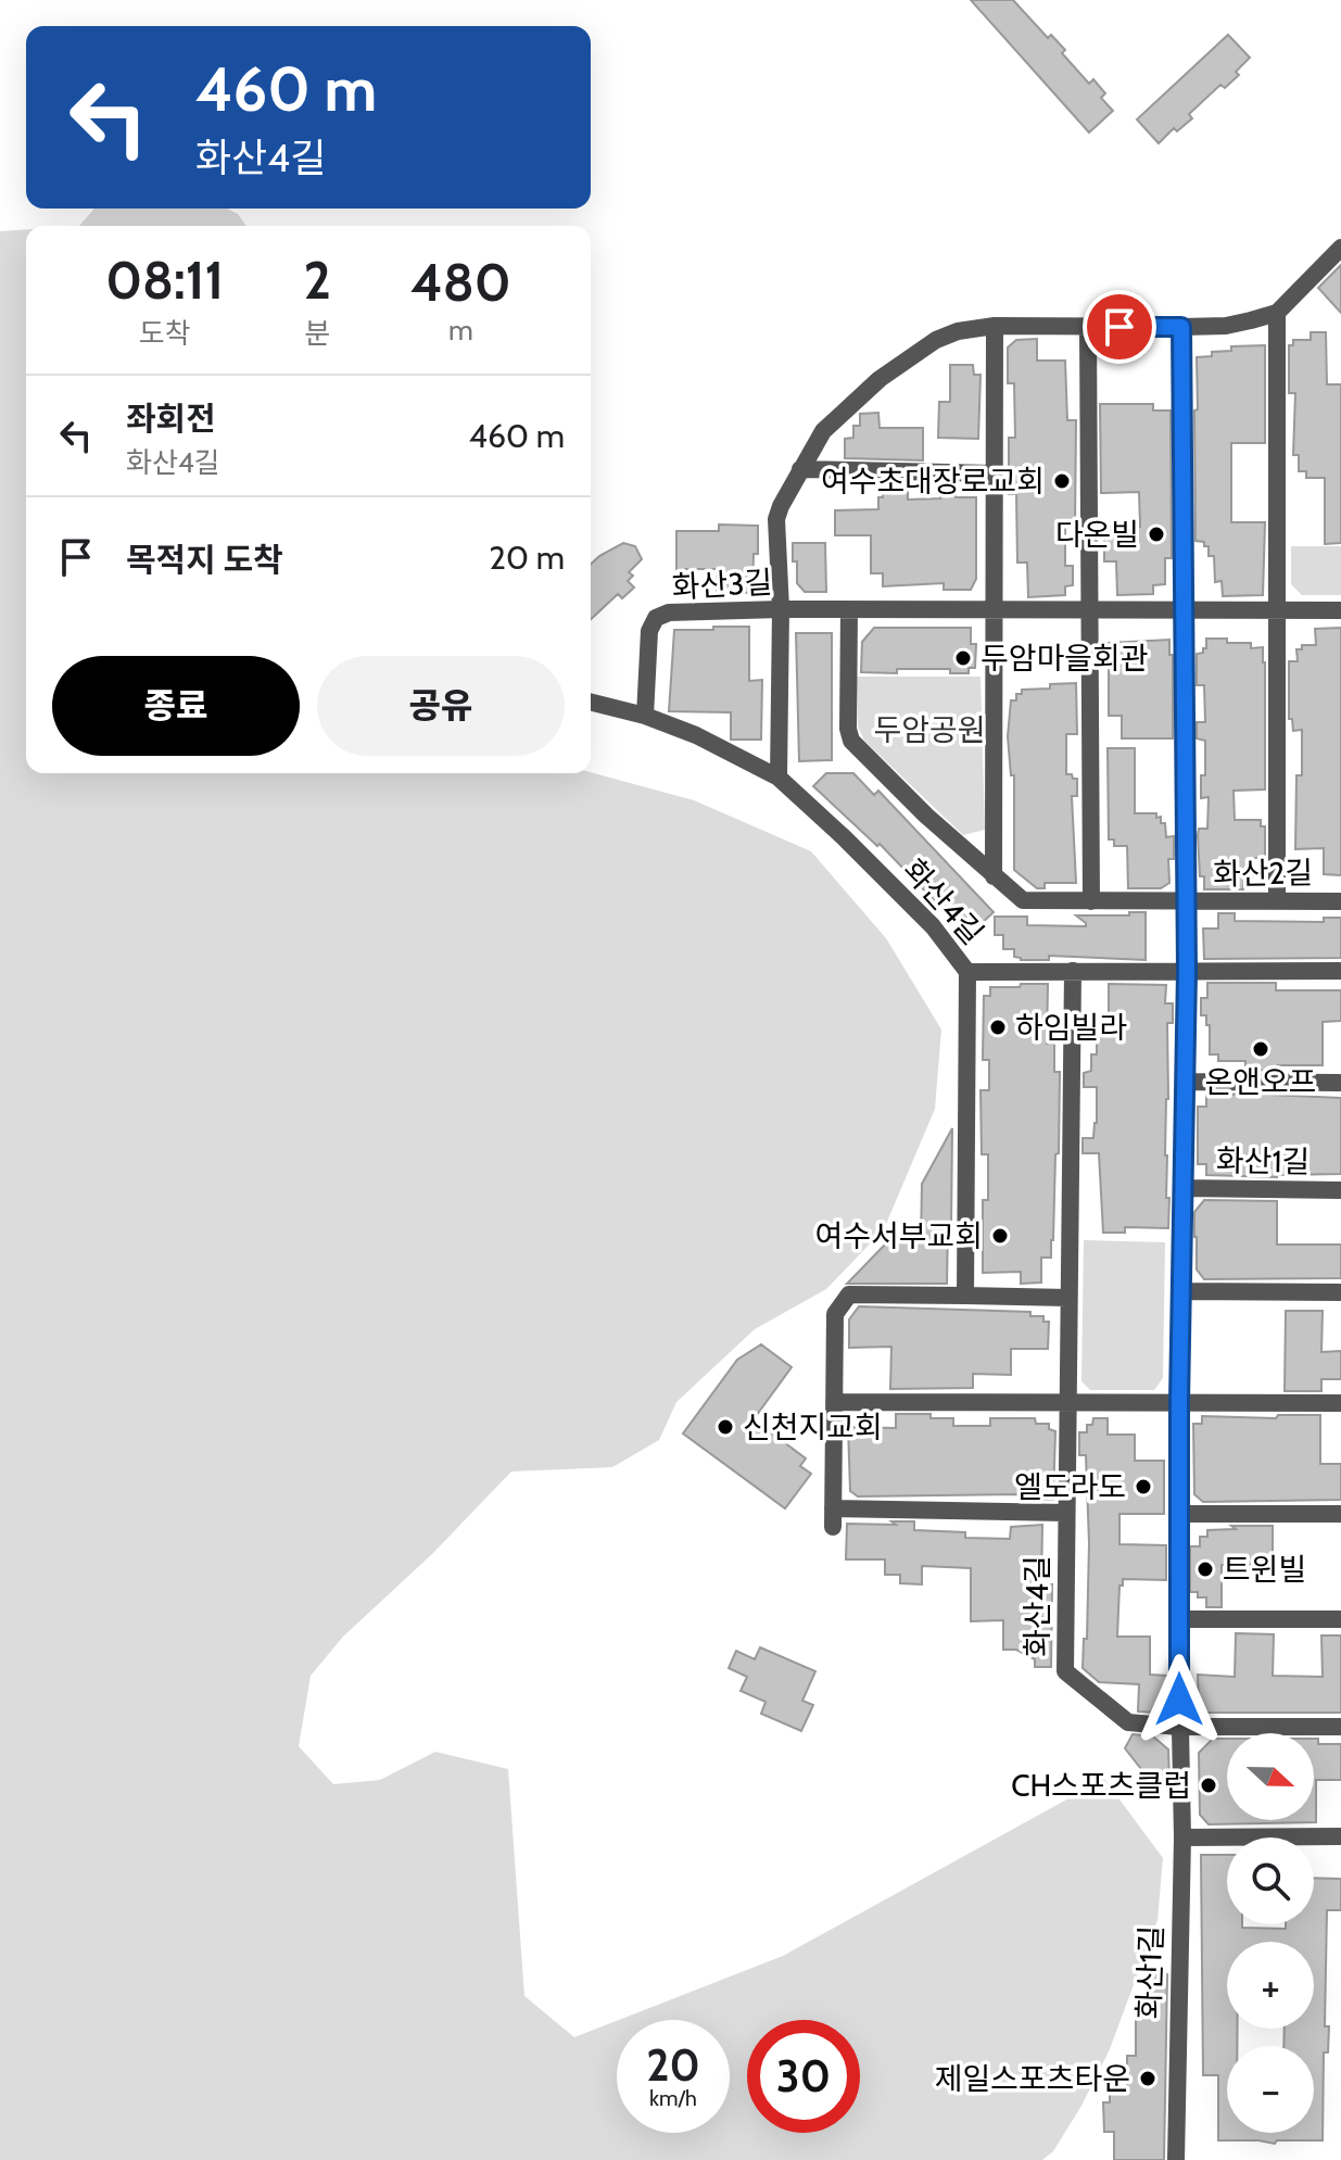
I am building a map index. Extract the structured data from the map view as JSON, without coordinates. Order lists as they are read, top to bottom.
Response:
{
  "streets": {
    "street": [
      "화산3길",
      "화산2길",
      "화산4길",
      "화산1길"
    ]
  },
  "crossings": [
    ["화산3길", "화산4길"],
    ["화산3길", "화산1길"],
    ["화산2길", "화산1길"],
    ["화산4길", "화산1길"]
  ],
  "parks": ["두암공원"],
  "places": [
    "여수초대장로교회",
    "다온빌",
    "두암마을회관",
    "하임빌라",
    "온앤오프",
    "여수서부교회",
    "신천지교회",
    "엘도라도",
    "트윈빌",
    "CH스포츠클럽",
    "제일스포츠타운"
  ],
  "north": "right",
  "page": {
    "turn": ["460 m", "화산4길"],
    "eta": [
      "08:11",
      "도착",
      "2",
      "분",
      "480",
      "m"
    ],
    "list": [
      {
        "name": "좌회전",
        "note": "화산4길",
        "value": "460 m"
      },
      {
        "name": "목적지 도착",
        "value": "20 m"
      }
    ],
    "buttons": ["종료", "공유"],
    "map_buttons": ["+", "−"],
    "speed": "20 km/h",
    "limit": "30"
  }
}
